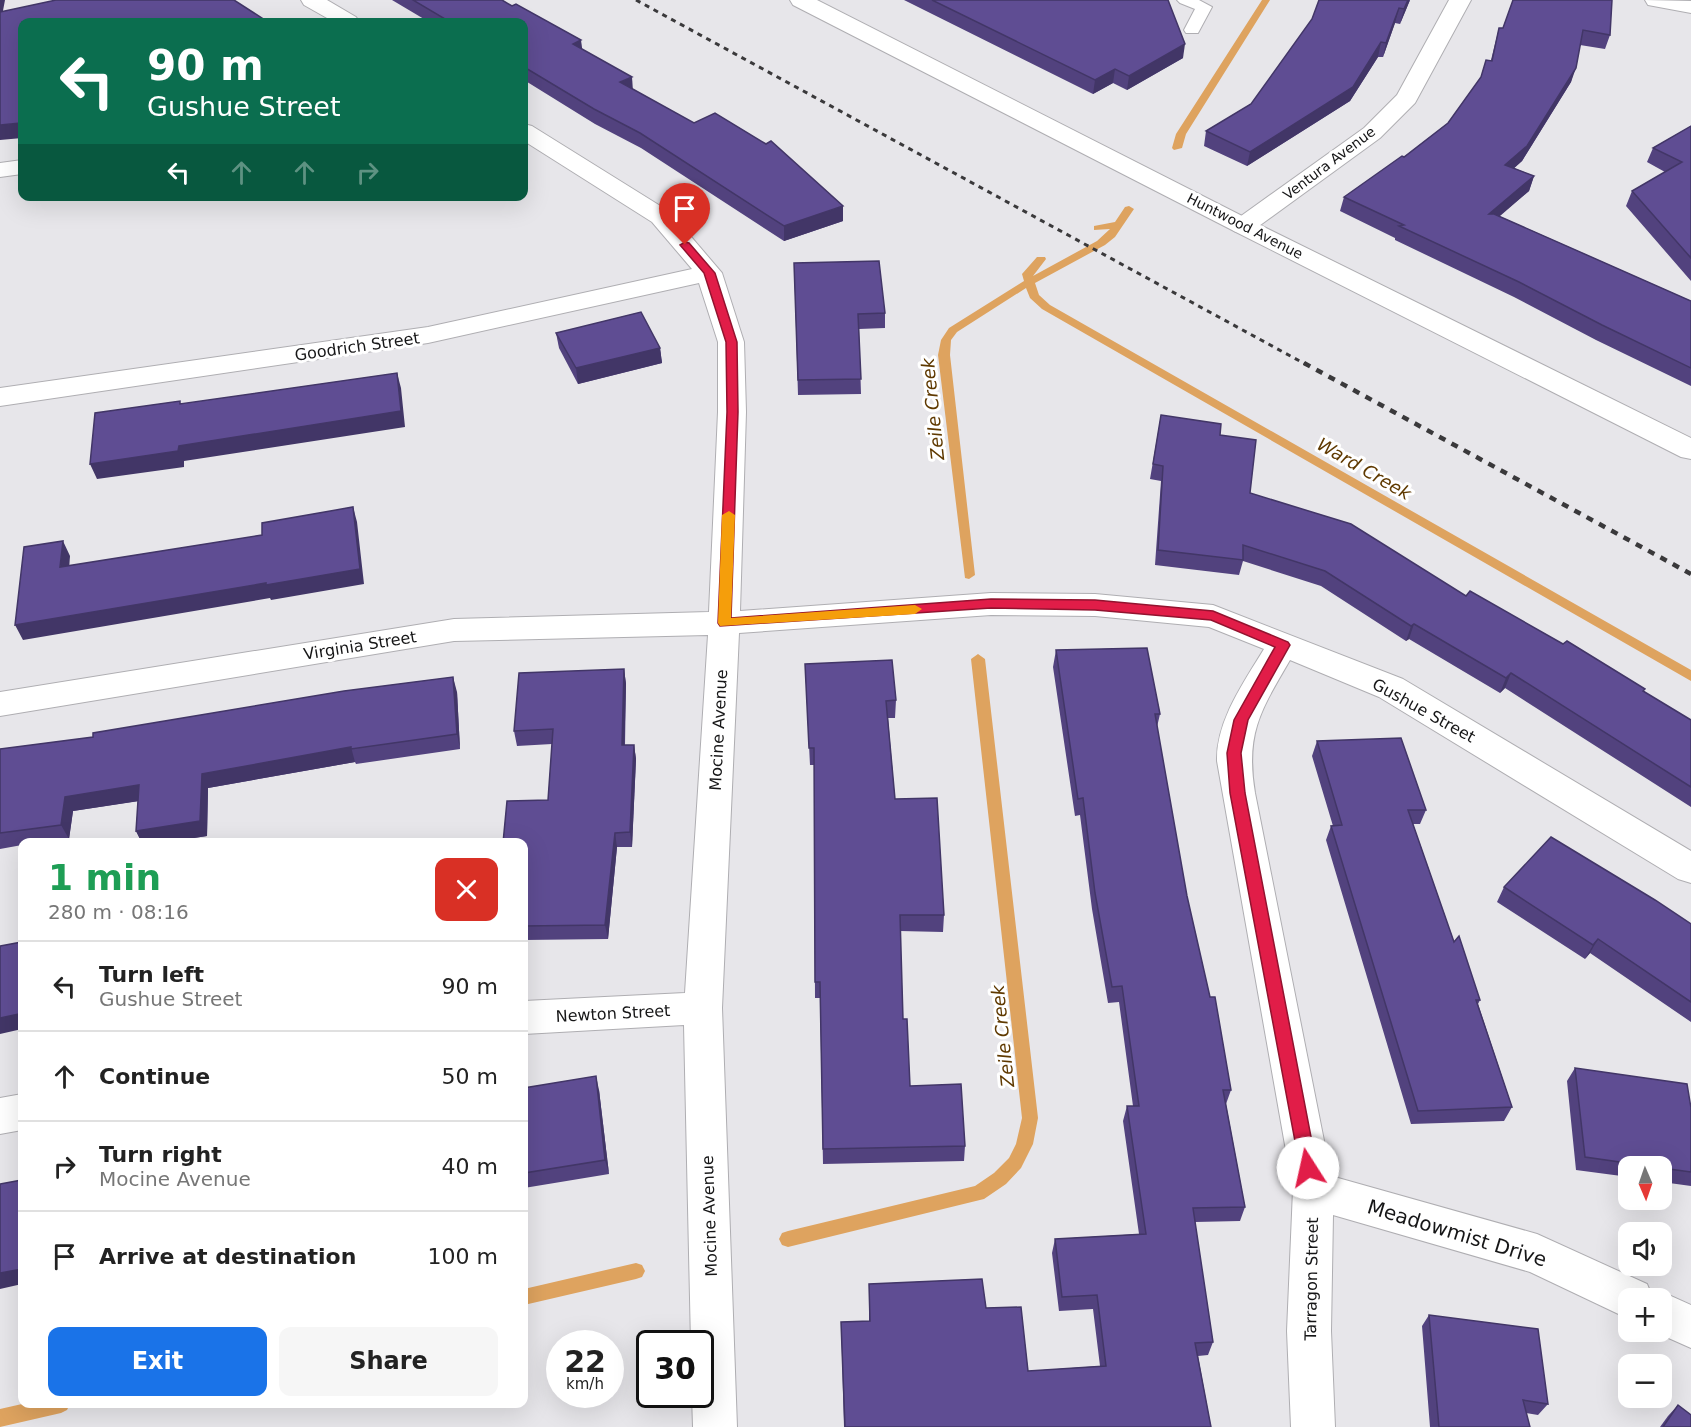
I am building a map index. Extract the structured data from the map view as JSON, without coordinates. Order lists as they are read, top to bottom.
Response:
{
  "streets": {
    "street": [
      "Ventura Avenue",
      "Huntwood Avenue",
      "Goodrich Street",
      "Virginia Street",
      "Gushue Street",
      "Mocine Avenue",
      "Newton Street",
      "Meadowmist Drive",
      "Tarragon Street"
    ]
  },
  "crossings": [
    ["Ventura Avenue", "Huntwood Avenue"],
    ["Goodrich Street", "Mocine Avenue"],
    ["Virginia Street", "Gushue Street"],
    ["Virginia Street", "Mocine Avenue"],
    ["Gushue Street", "Tarragon Street"],
    ["Mocine Avenue", "Newton Street"],
    ["Meadowmist Drive", "Tarragon Street"]
  ],
  "water": ["Zeile Creek", "Ward Creek"],
  "north": "bottom",
  "page": {
    "turn": ["90 m", "Gushue Street"],
    "heading": ["1 min", "280 m · 08:16"],
    "list": [
      {
        "name": "Turn left",
        "note": "Gushue Street",
        "value": "90 m"
      },
      {
        "name": "Continue",
        "value": "50 m"
      },
      {
        "name": "Turn right",
        "note": "Mocine Avenue",
        "value": "40 m"
      },
      {
        "name": "Arrive at destination",
        "value": "100 m"
      }
    ],
    "map_buttons": ["+", "−"],
    "buttons": ["Exit", "Share"],
    "speed": "22 km/h",
    "limit": "30"
  }
}
